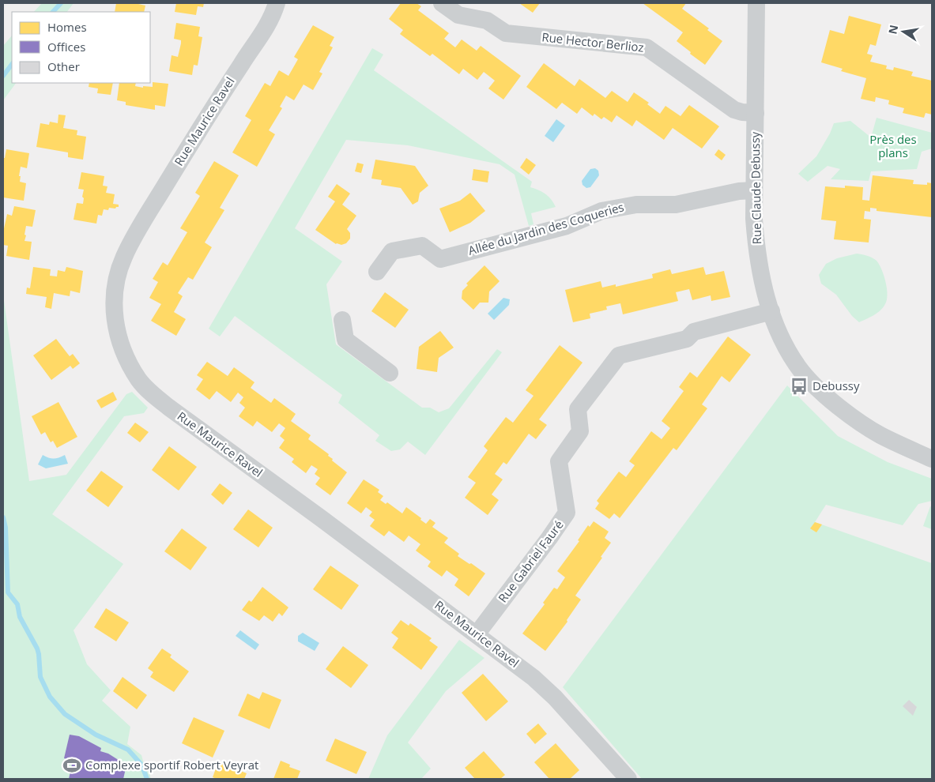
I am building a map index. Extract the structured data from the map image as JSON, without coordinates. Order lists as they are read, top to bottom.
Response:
{
  "streets": {
    "street": [
      "Rue Hector Berlioz",
      "Rue Maurice Ravel",
      "Rue Claude Debussy",
      "Allée du Jardin des Coqueries",
      "Rue Gabriel Fauré"
    ]
  },
  "crossings": [
    ["Rue Hector Berlioz", "Rue Claude Debussy"],
    ["Rue Maurice Ravel", "Rue Gabriel Fauré"],
    ["Rue Claude Debussy", "Allée du Jardin des Coqueries"],
    ["Rue Claude Debussy", "Rue Gabriel Fauré"]
  ],
  "parks": ["Près des plans"],
  "places": {
    "bus stop": ["Debussy"],
    "sports": ["Complexe sportif Robert Veyrat"]
  },
  "legend": ["Homes", "Offices", "Other"],
  "north": "left"
}
